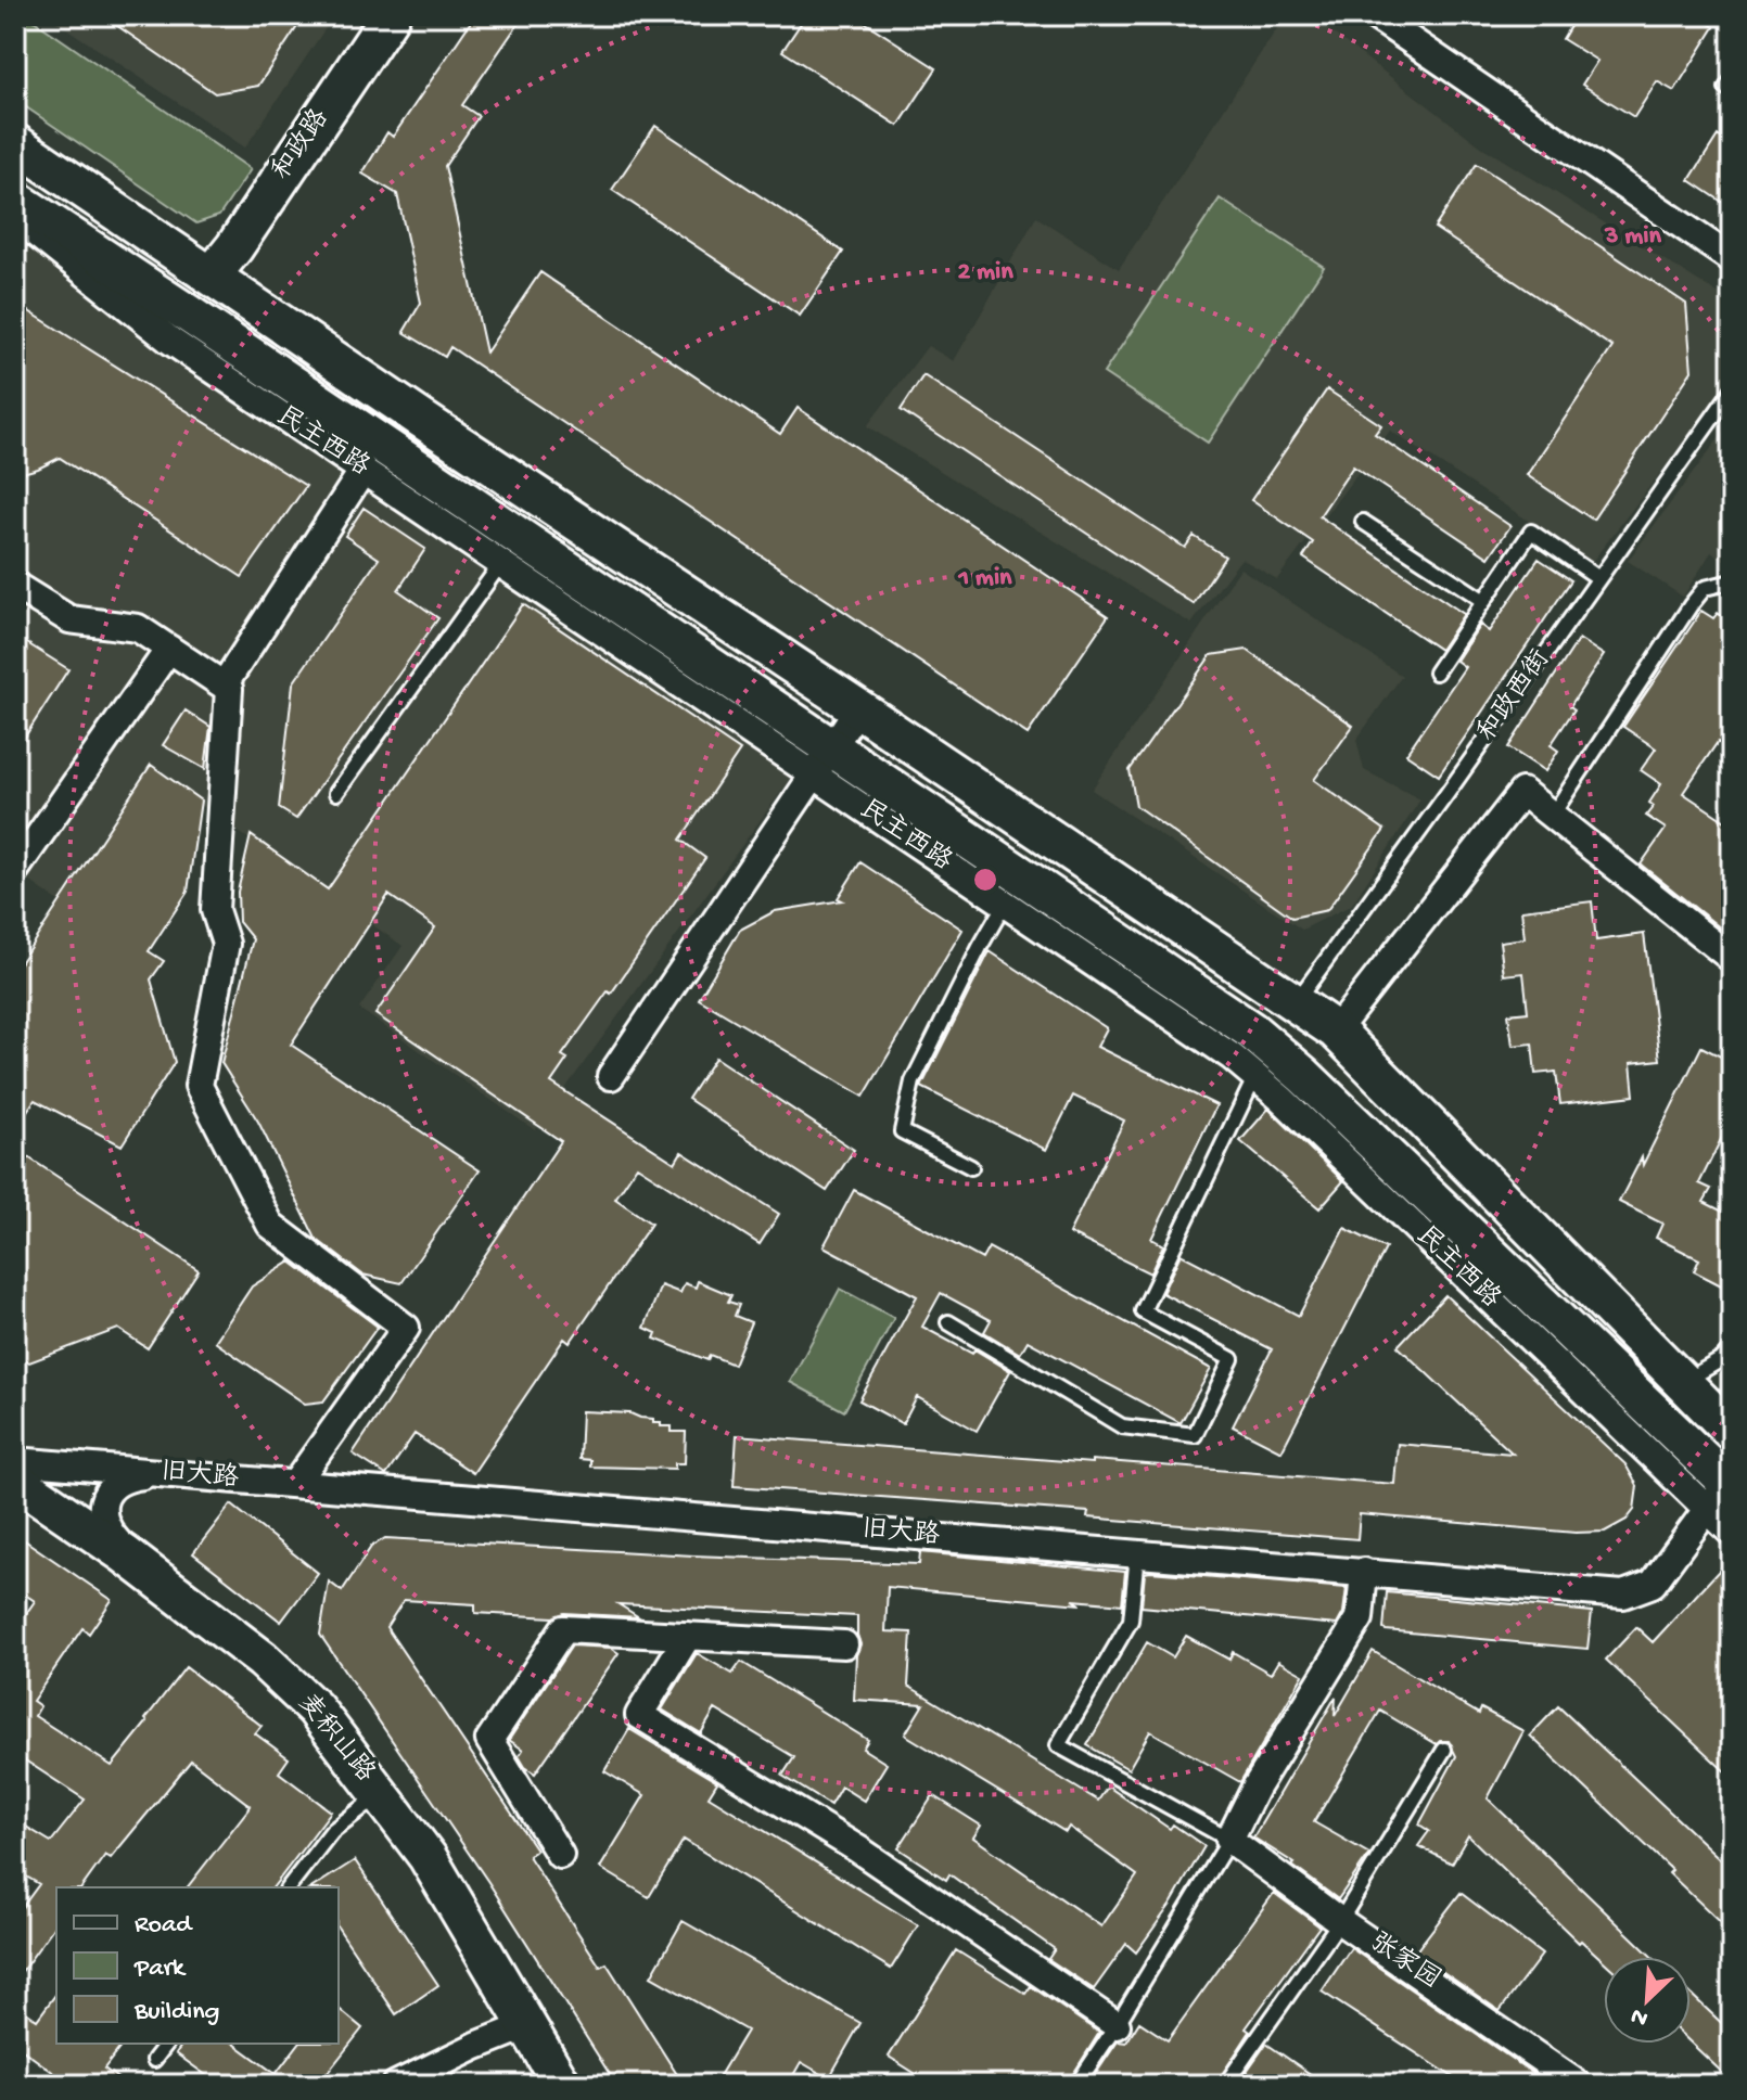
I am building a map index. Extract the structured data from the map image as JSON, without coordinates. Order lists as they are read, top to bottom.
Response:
{
  "streets": {
    "main road": ["和政路", "民主西路", "麦积山路"],
    "street": ["旧大路", "张家园"],
    "lane": ["和政西街"]
  },
  "crossings": [
    ["民主西路", "旧大路"],
    ["旧大路", "张家园"]
  ],
  "legend": ["Road", "Park", "Building"],
  "north": "bottom left",
  "rings": ["3 min", "2 min", "1 min"]
}
